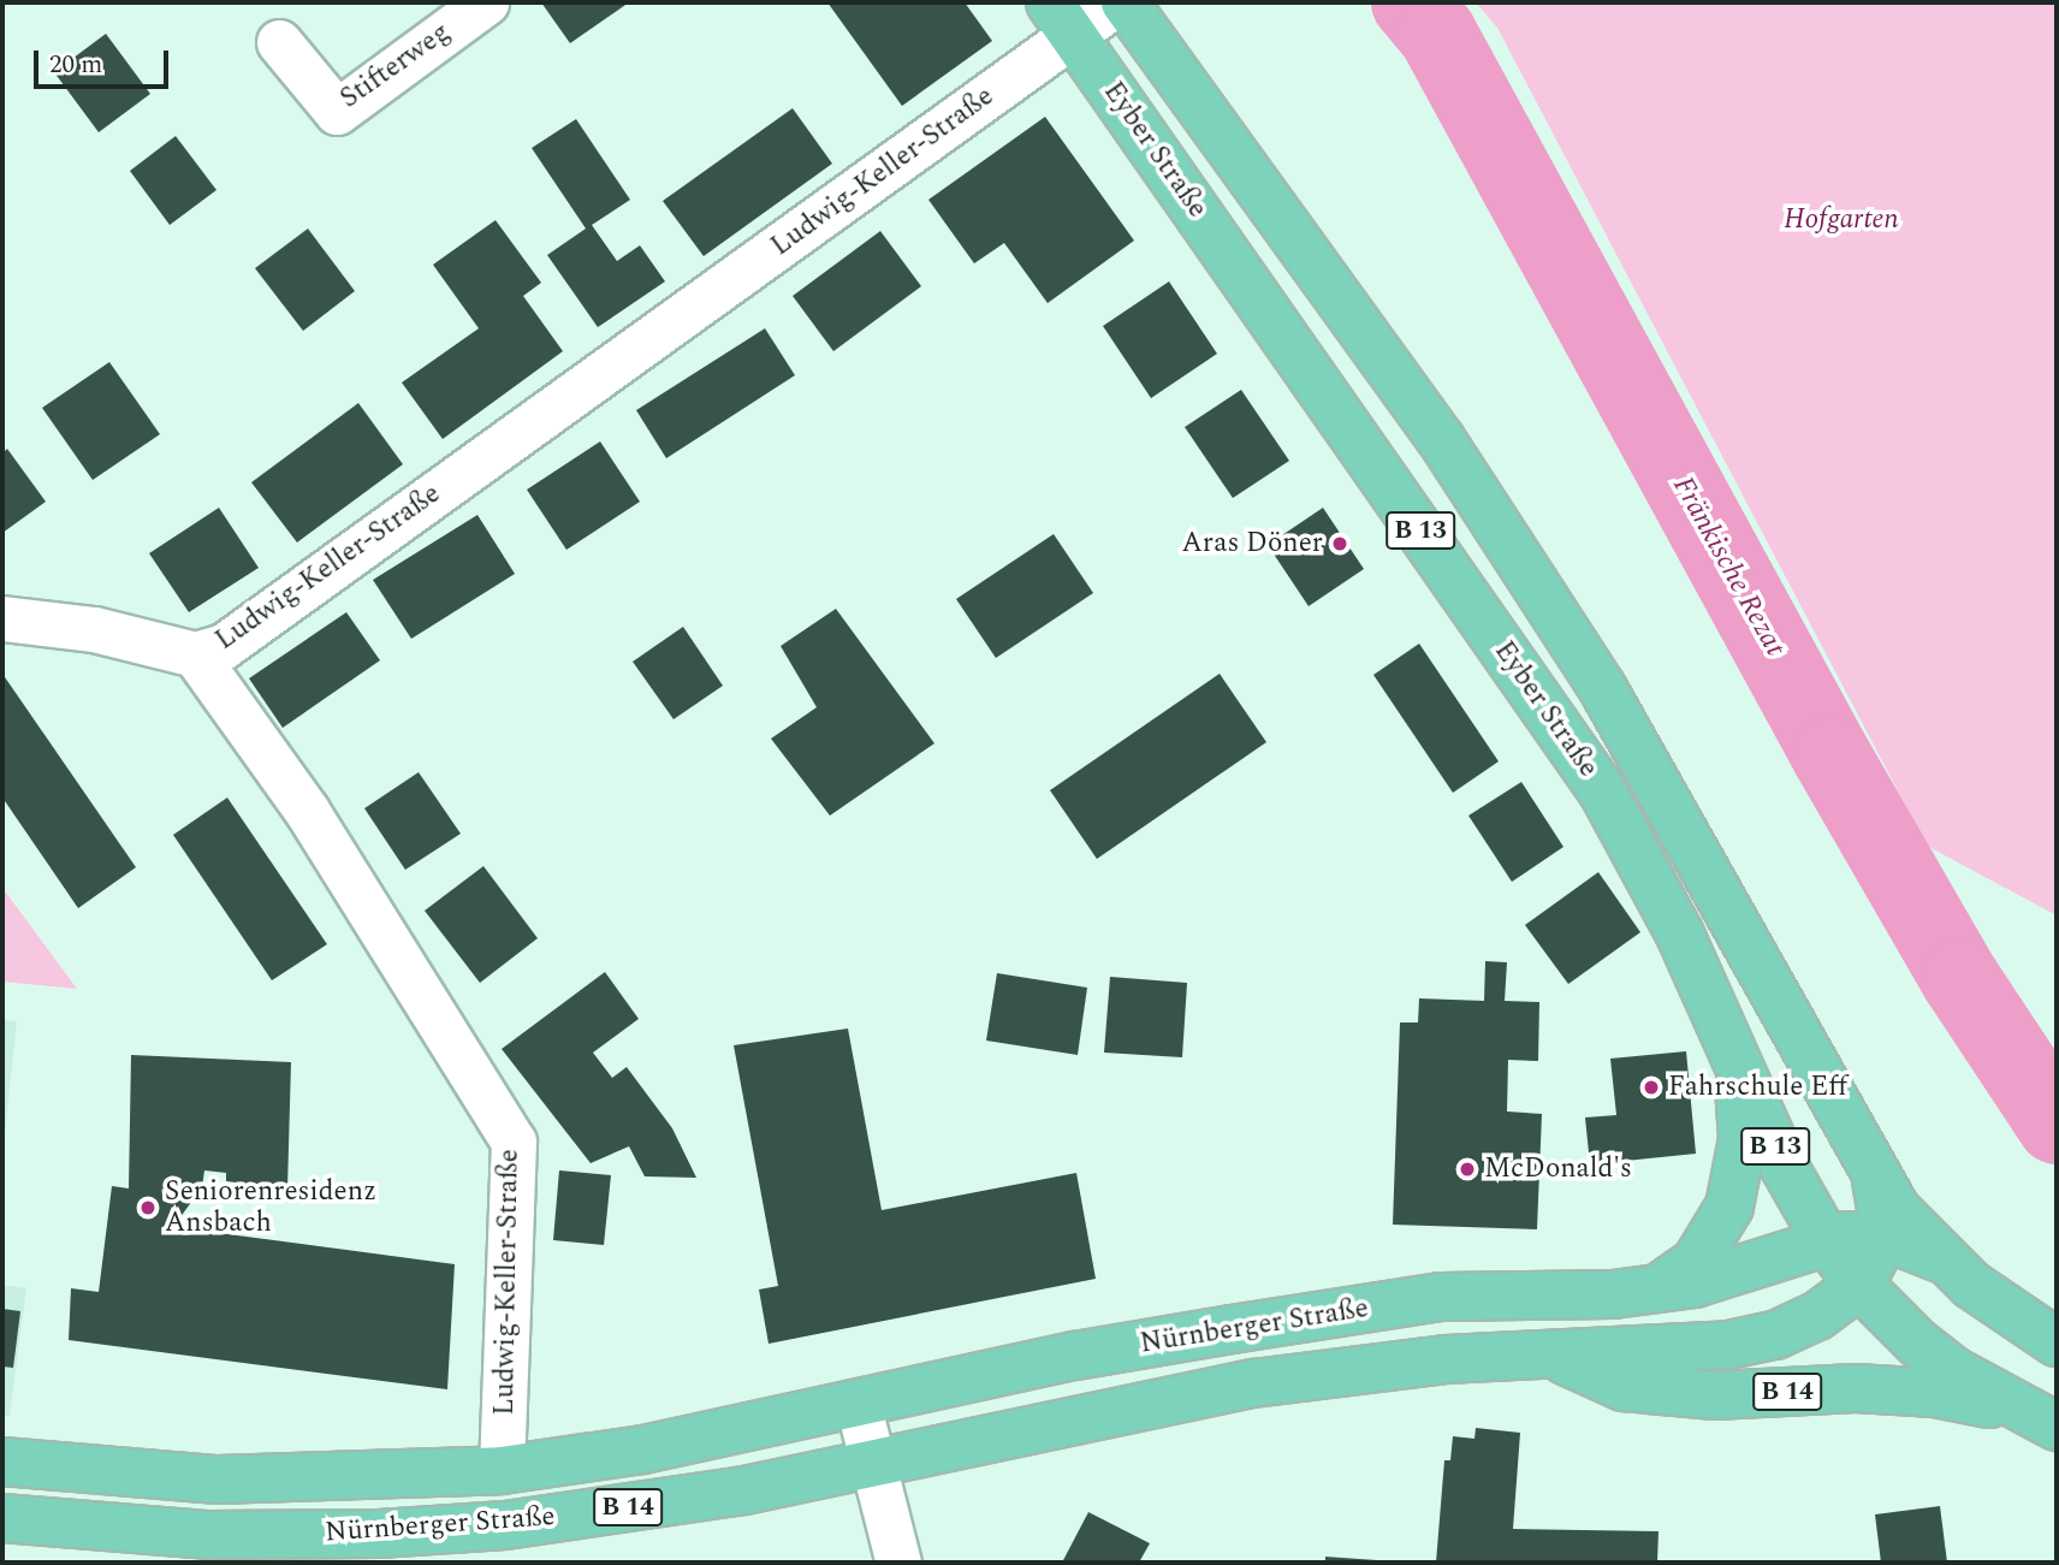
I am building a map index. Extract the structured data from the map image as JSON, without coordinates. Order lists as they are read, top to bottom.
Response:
{
  "streets": {
    "main road": [
      "Eyber Straße",
      "B 13",
      "Nürnberger Straße",
      "B 14"
    ],
    "street": ["Stifterweg", "Ludwig-Keller-Straße"]
  },
  "crossings": [
    ["Eyber Straße", "Ludwig-Keller-Straße"],
    ["Eyber Straße", "B 13"],
    ["Eyber Straße", "Nürnberger Straße"],
    ["Ludwig-Keller-Straße", "Nürnberger Straße"],
    ["B 13", "Nürnberger Straße"]
  ],
  "water": ["Fränkische Rezat"],
  "parks": ["Hofgarten"],
  "places": [
    "Aras Döner",
    "Fahrschule Eff",
    "McDonald's",
    "Seniorenresidenz Ansbach"
  ],
  "scale_bar": "20 m"
}
